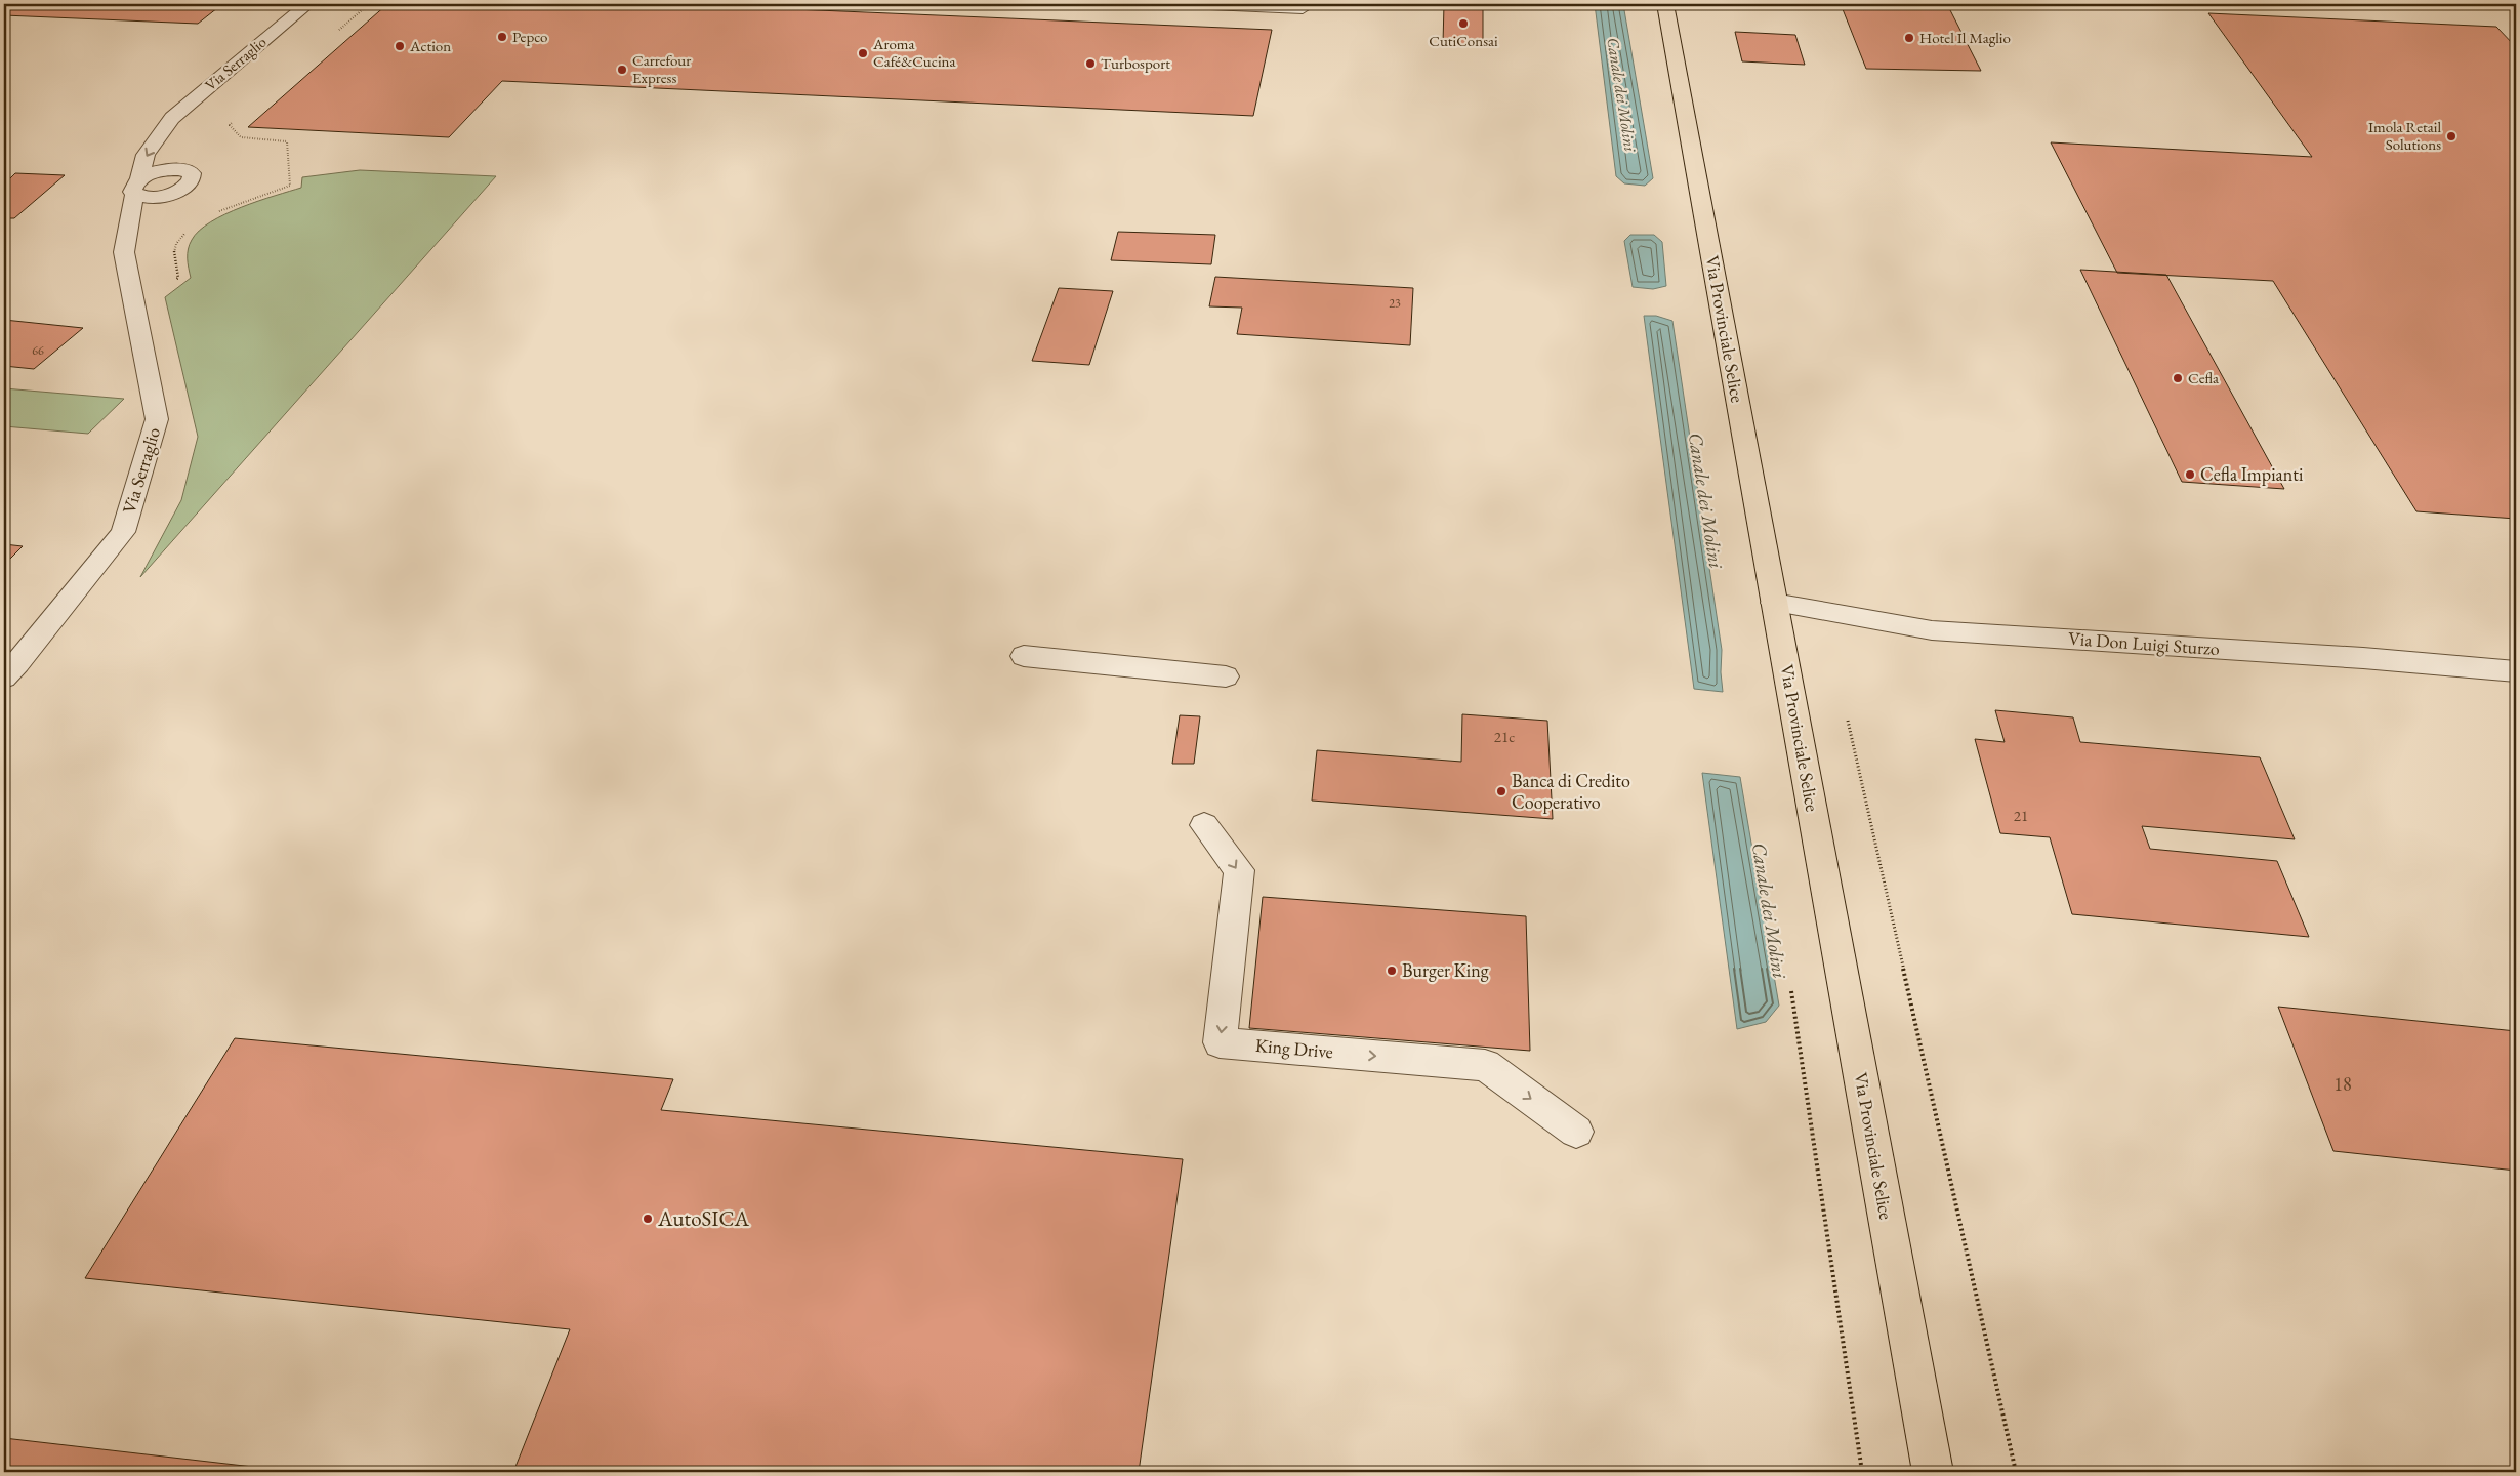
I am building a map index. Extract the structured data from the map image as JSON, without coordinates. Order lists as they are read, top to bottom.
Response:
{
  "streets": {
    "main road": ["Via Provinciale Selice"],
    "street": ["Via Serraglio", "Via Don Luigi Sturzo", "King Drive"]
  },
  "crossings": [
    ["Via Provinciale Selice", "Via Don Luigi Sturzo"]
  ],
  "water": ["Canale dei Molini"],
  "places": [
    "CutiConsai",
    "Pepco",
    "Hotel Il Maglio",
    "Action",
    "Aroma Café&Cucina",
    "Turbosport",
    "Carrefour Express",
    "Imola Retail Solutions",
    "Cefla",
    "Cefla Impianti",
    "Banca di Credito Cooperativo",
    "Burger King",
    "AutoSICA"
  ],
  "house_numbers": [
    "23",
    "66",
    "21c",
    "21",
    "18"
  ]
}
